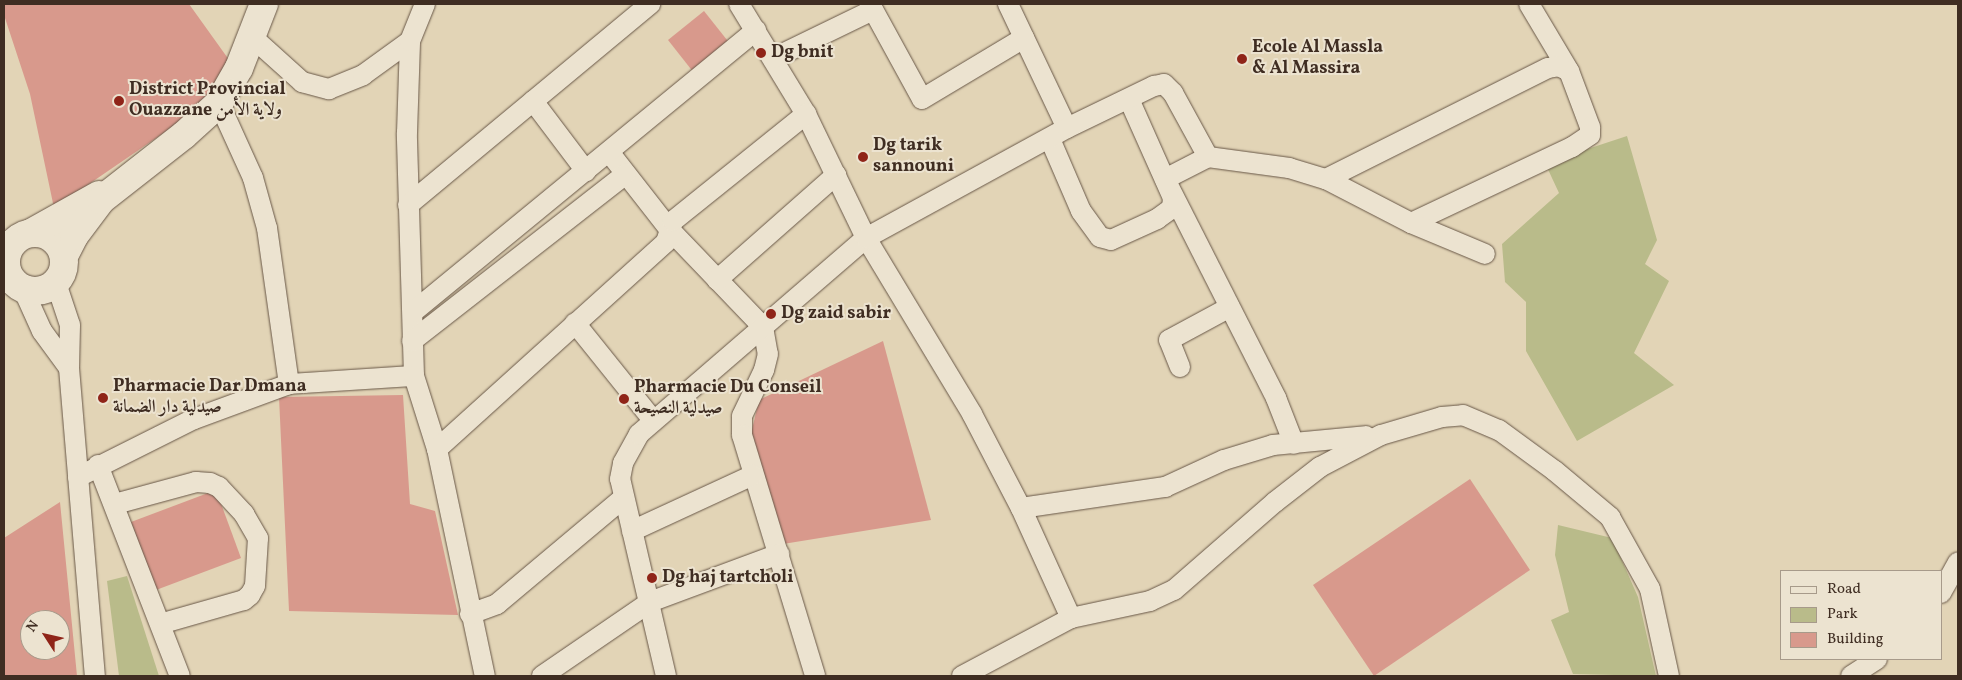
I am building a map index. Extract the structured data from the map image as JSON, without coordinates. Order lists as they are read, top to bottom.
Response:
{
  "places": [
    "Dg bnit",
    "Ecole Al Massla & Al Massira",
    "District Provincial Ouazzane ولاية الأمن",
    "Dg tarik sannouni",
    "Dg zaid sabir",
    "Pharmacie Dar Dmana صيدلية دار الضمانة",
    "Pharmacie Du Conseil صيدلية النصيحة",
    "Dg haj tartcholi"
  ],
  "legend": ["Road", "Park", "Building"],
  "north": "top left"
}
